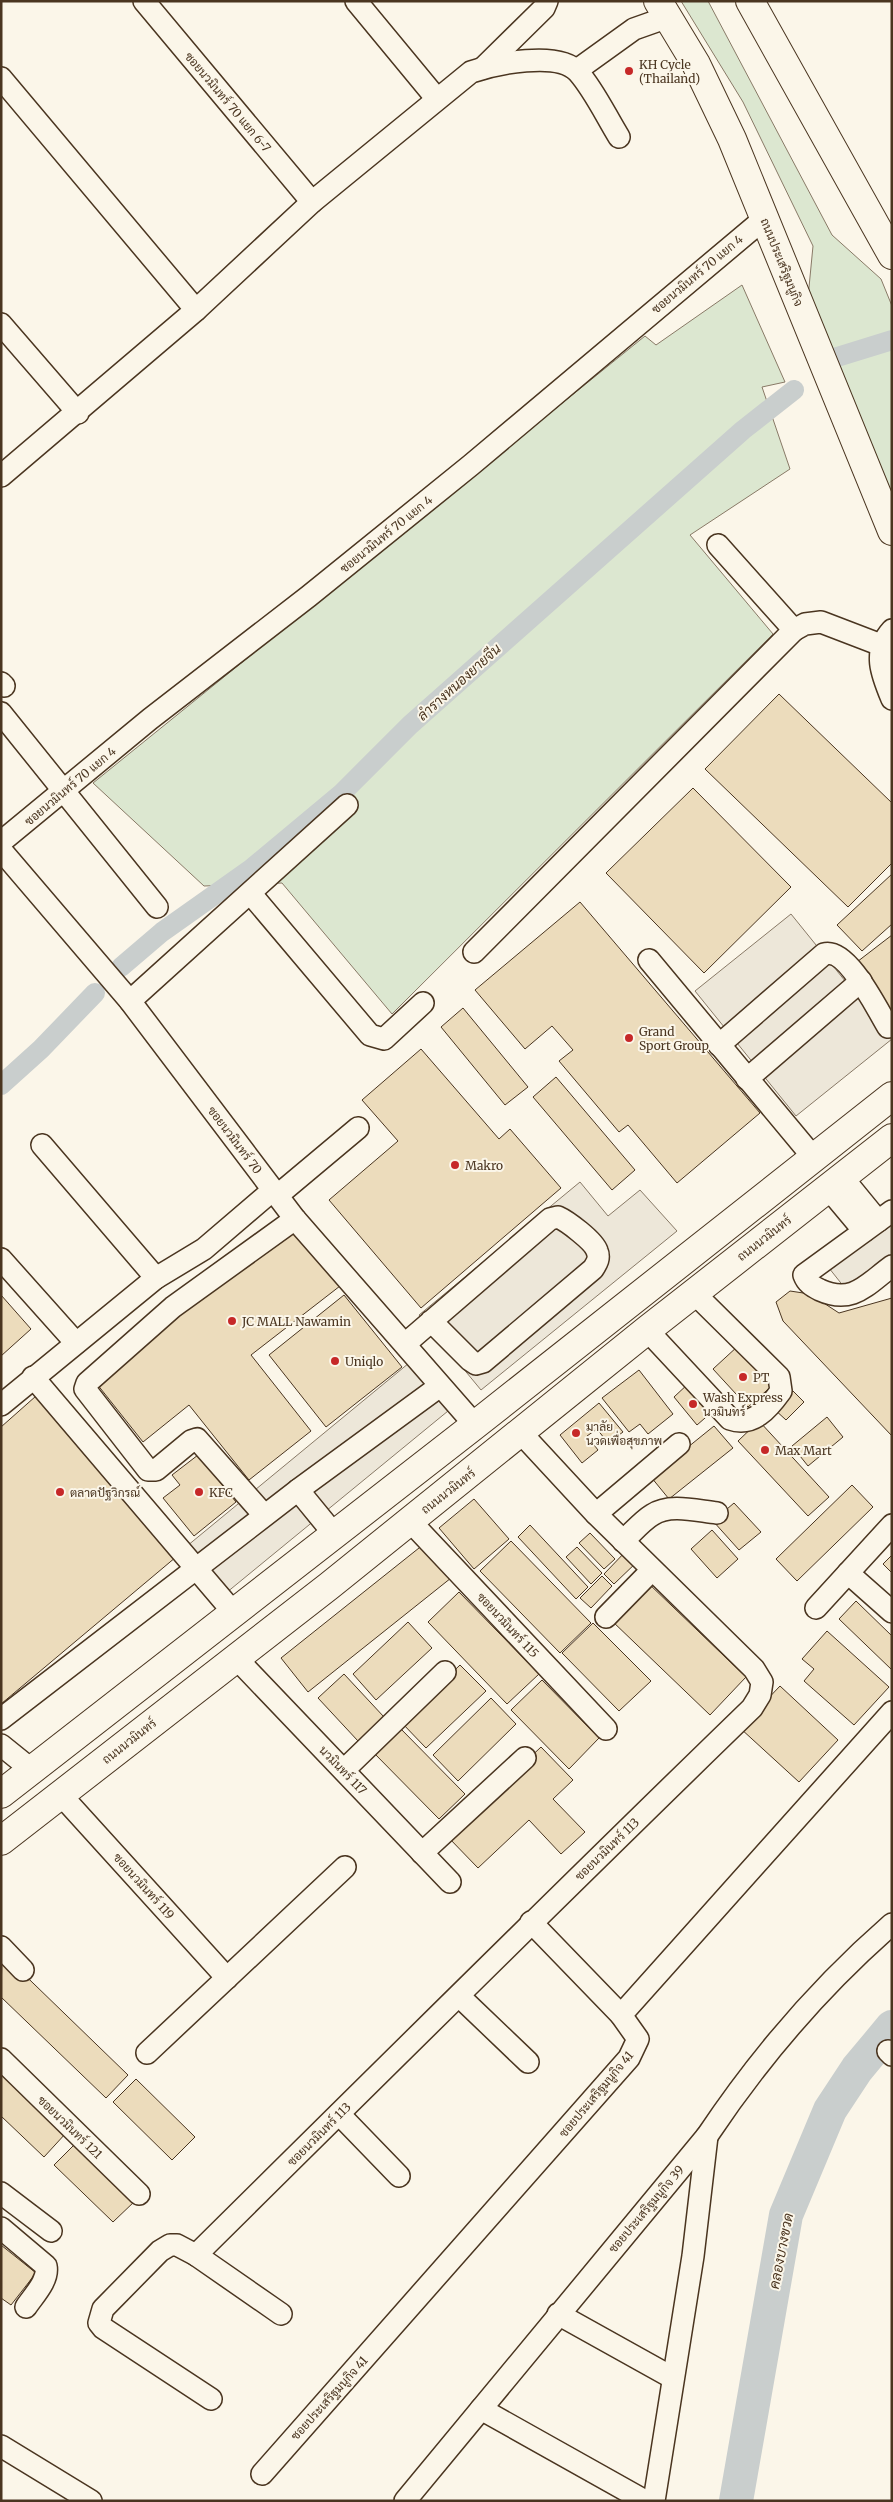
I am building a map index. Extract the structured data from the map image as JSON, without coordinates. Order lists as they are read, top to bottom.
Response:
{
  "streets": {
    "main road": ["ถนนประเสริฐมนูกิจ", "ถนนนวมินทร์"],
    "street": [
      "ซอยนวมินทร์ 70 แยก 6-7",
      "ซอยนวมินทร์ 70 แยก 4",
      "ซอยนวมินทร์ 70",
      "ซอยนวมินทร์ 115",
      "นวมินทร์ 117",
      "ซอยนวมินทร์ 113",
      "ซอยนวมินทร์ 119",
      "ซอยประเสริฐมนูกิจ 41",
      "ซอยนวมินทร์ 121",
      "ซอยประเสริฐมนูกิจ 39"
    ]
  },
  "crossings": [
    ["ถนนประเสริฐมนูกิจ", "ซอยนวมินทร์ 70 แยก 4"],
    ["ถนนนวมินทร์", "ซอยนวมินทร์ 115"],
    ["ถนนนวมินทร์", "นวมินทร์ 117"],
    ["ถนนนวมินทร์", "ซอยนวมินทร์ 113"],
    ["ถนนนวมินทร์", "ซอยนวมินทร์ 119"]
  ],
  "water": ["ลำรางหนองยายจีน", "คลองบางขวด"],
  "places": [
    "KH Cycle (Thailand)",
    "Grand Sport Group",
    "Makro",
    "JC MALL Nawamin",
    "Uniqlo",
    "PT",
    "Wash Express นวมินทร์",
    "มาลัย นวดเพื่อสุขภาพ",
    "Max Mart",
    "ตลาดปัฐวิกรณ์",
    "KFC"
  ]
}
